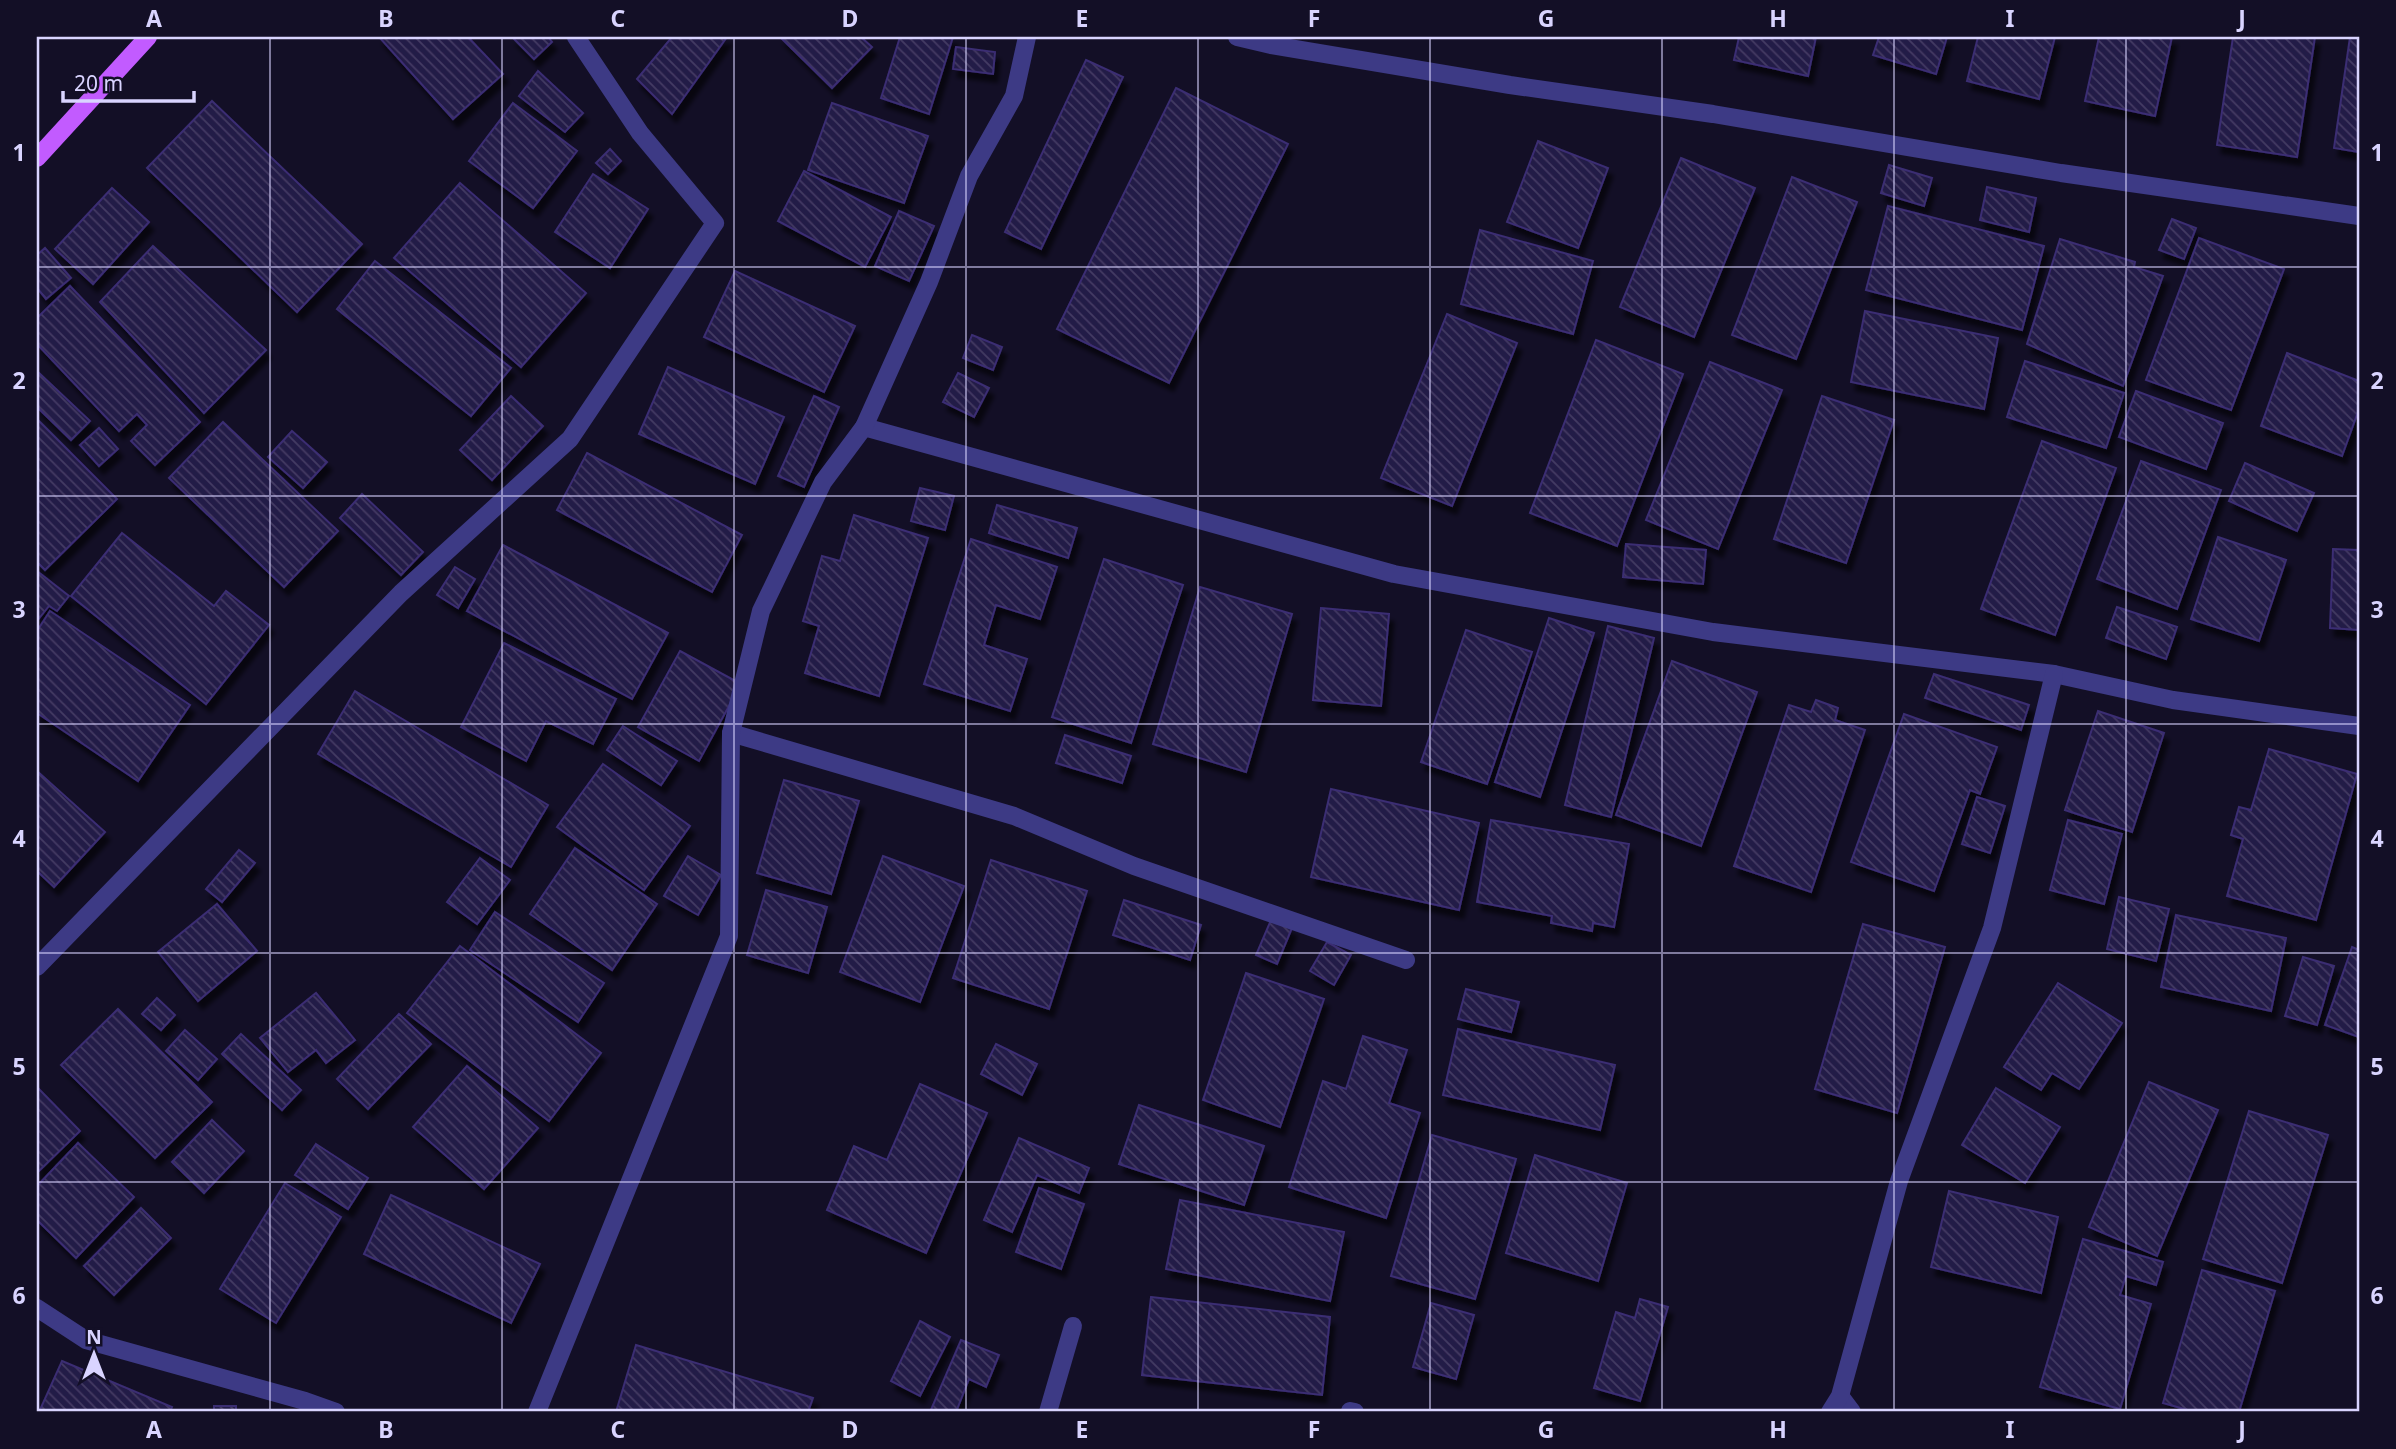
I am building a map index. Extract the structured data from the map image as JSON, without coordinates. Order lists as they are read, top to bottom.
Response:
{
  "scale_bar": "20 m",
  "north": "top",
  "grid": {
    "columns": [
      "A",
      "B",
      "C",
      "D",
      "E",
      "F",
      "G",
      "H",
      "I",
      "J"
    ],
    "rows": [
      "1",
      "2",
      "3",
      "4",
      "5",
      "6"
    ]
  }
}
